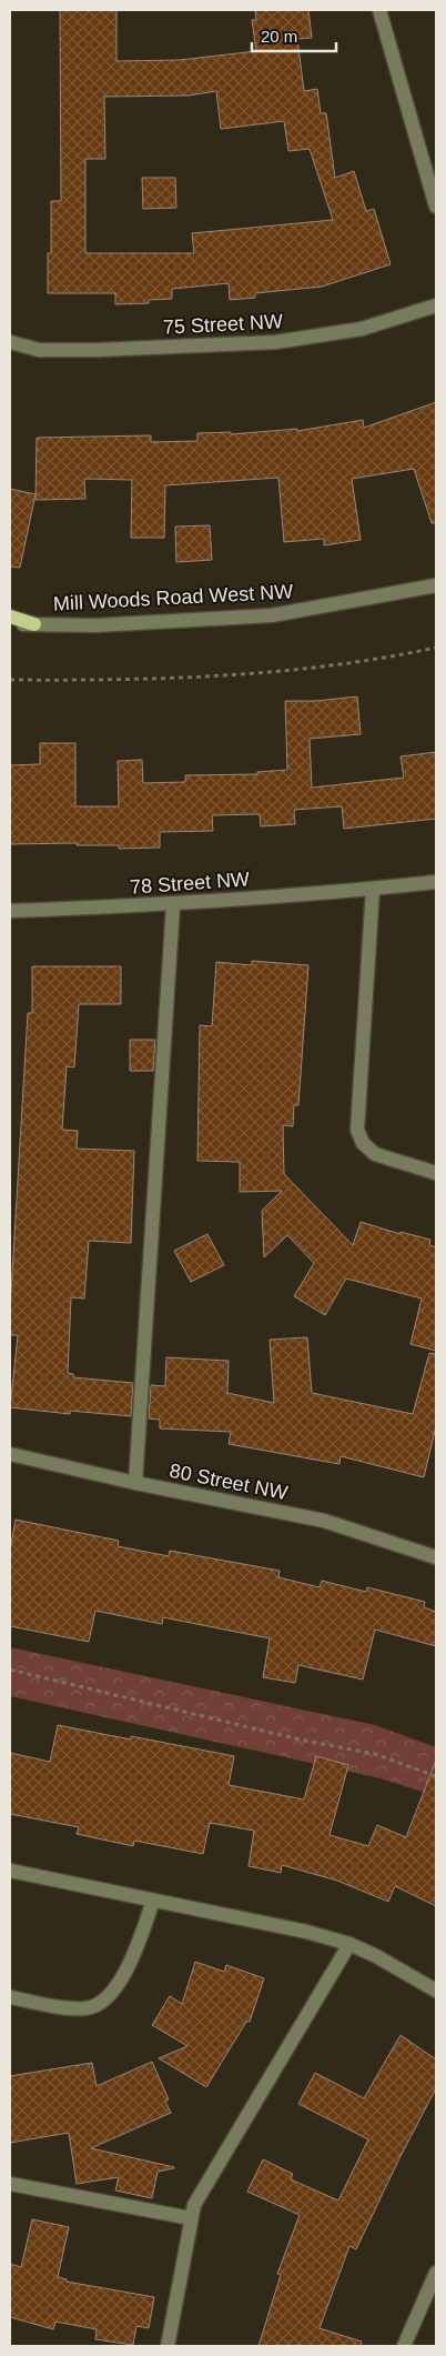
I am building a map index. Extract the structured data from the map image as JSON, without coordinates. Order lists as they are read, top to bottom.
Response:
{
  "streets": {
    "street": [
      "75 Street NW",
      "Mill Woods Road West NW",
      "78 Street NW",
      "80 Street NW"
    ]
  },
  "scale_bar": "20 m"
}
